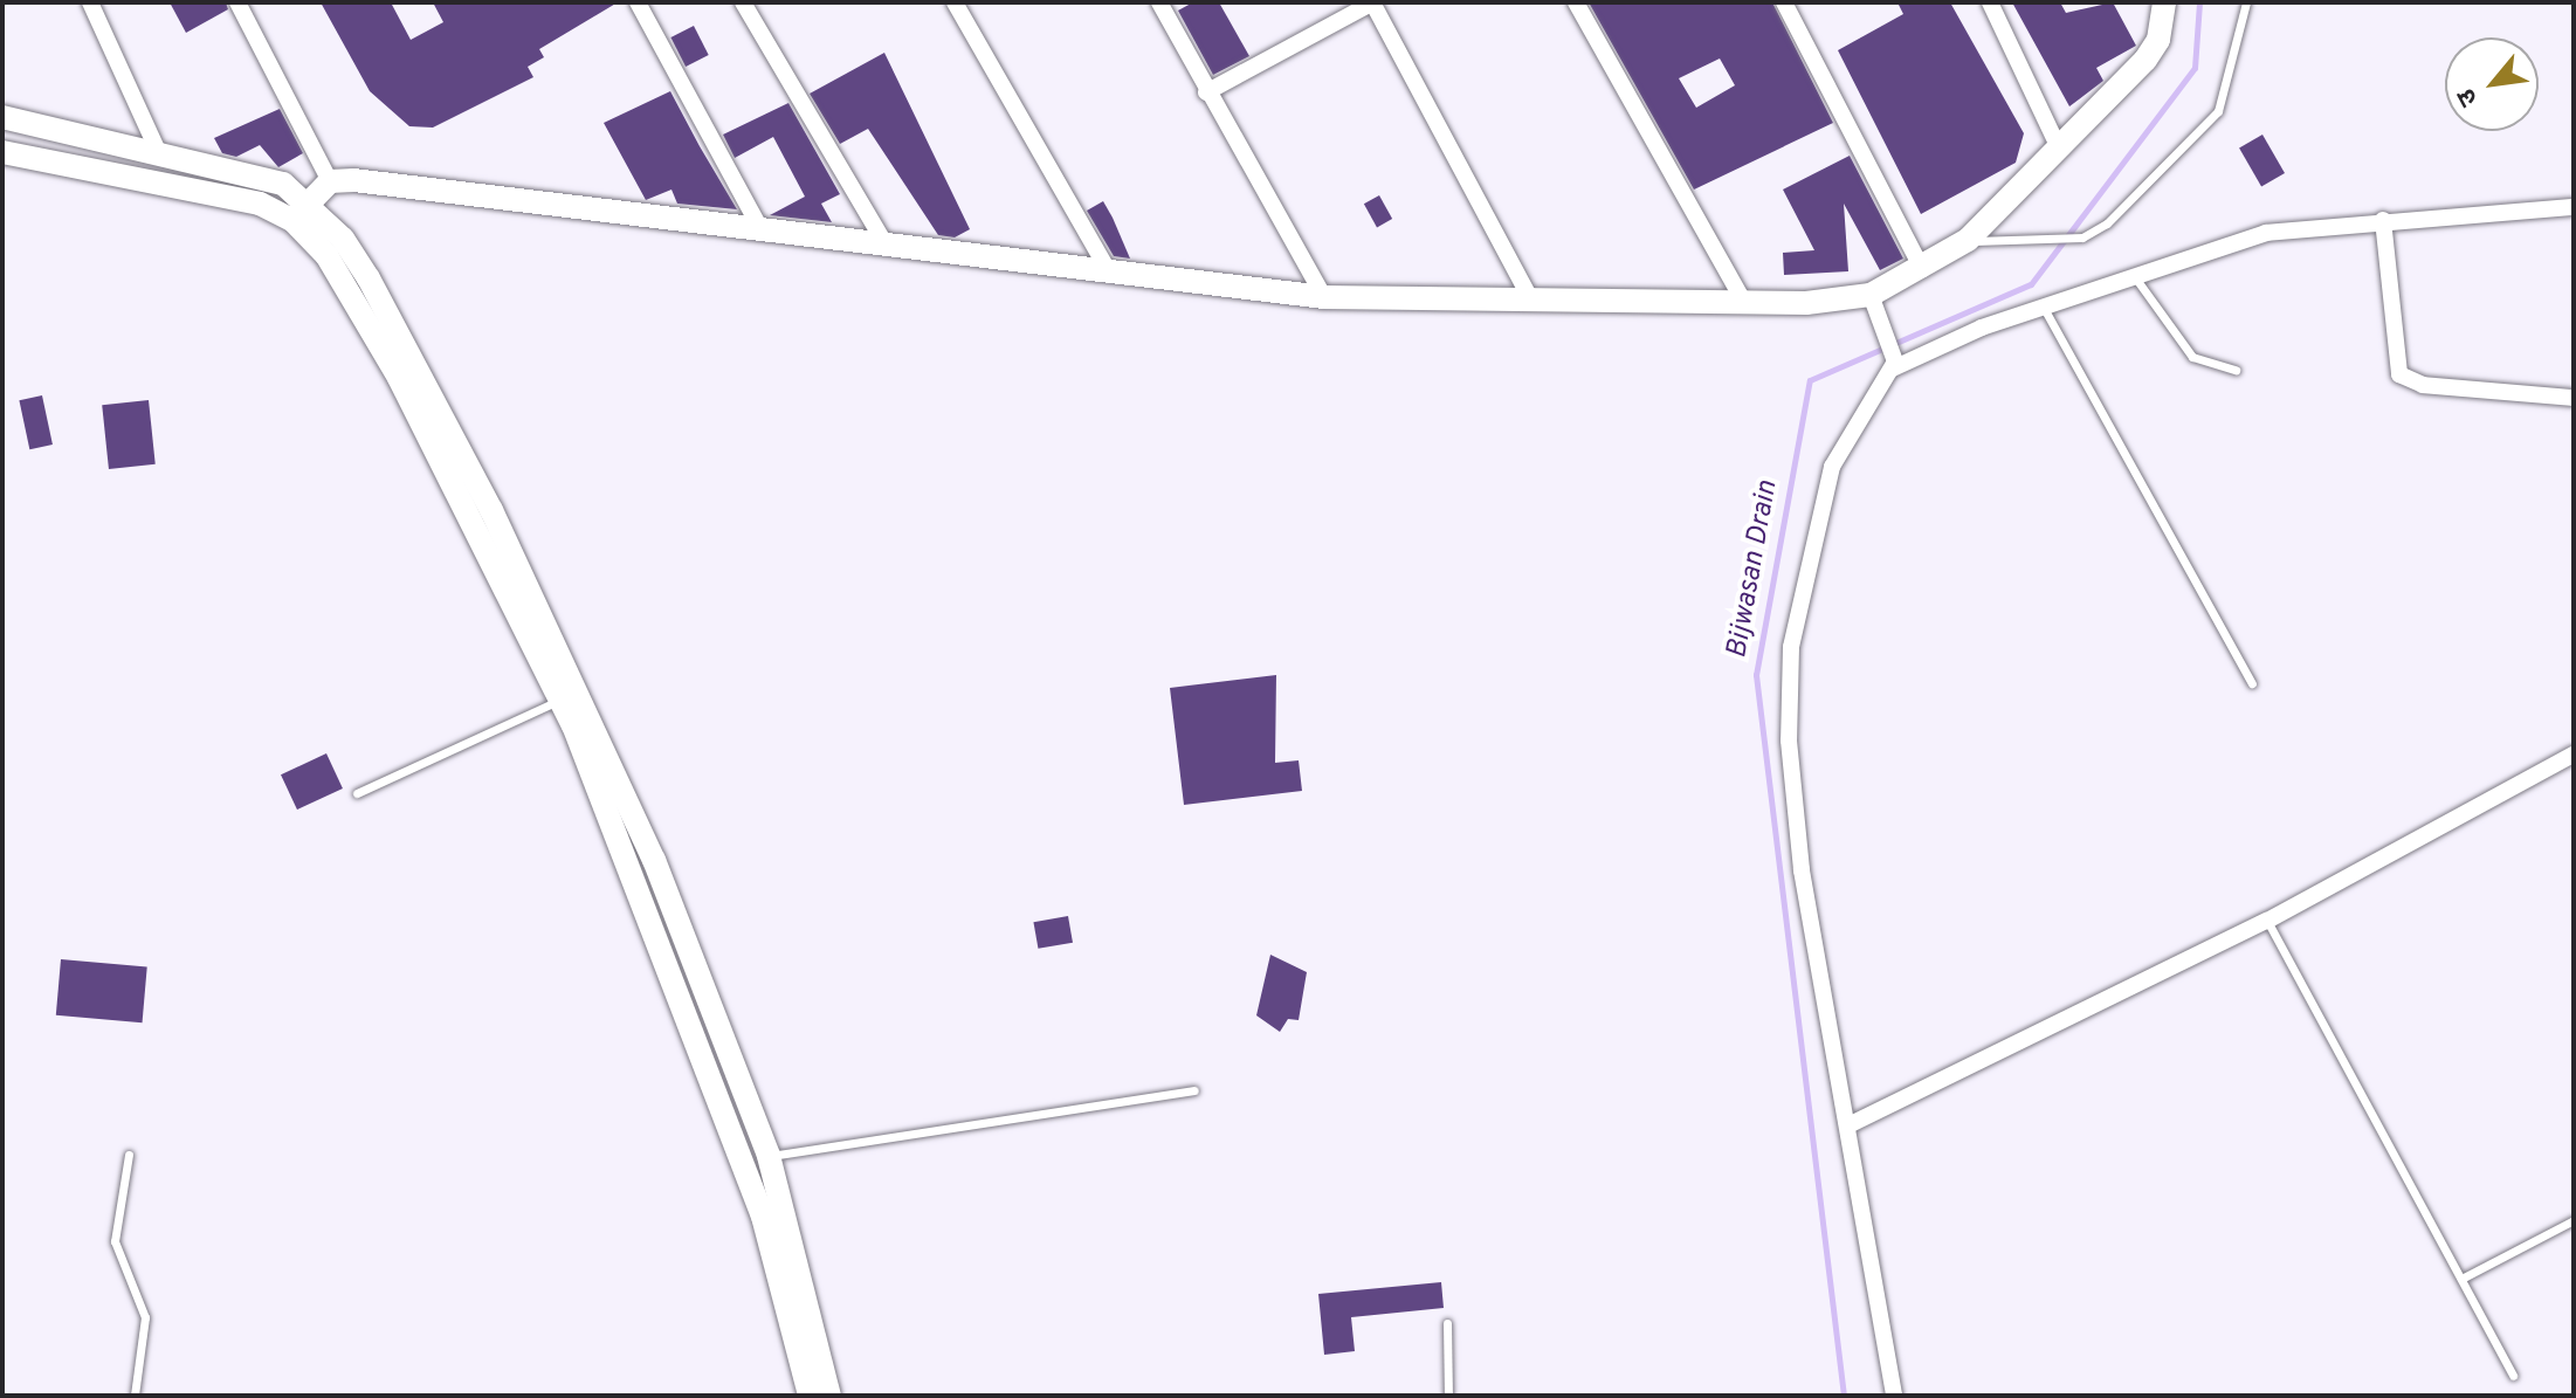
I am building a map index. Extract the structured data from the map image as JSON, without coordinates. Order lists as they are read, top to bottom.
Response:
{
  "water": ["Bijwasan Drain"],
  "north": "bottom left"
}
